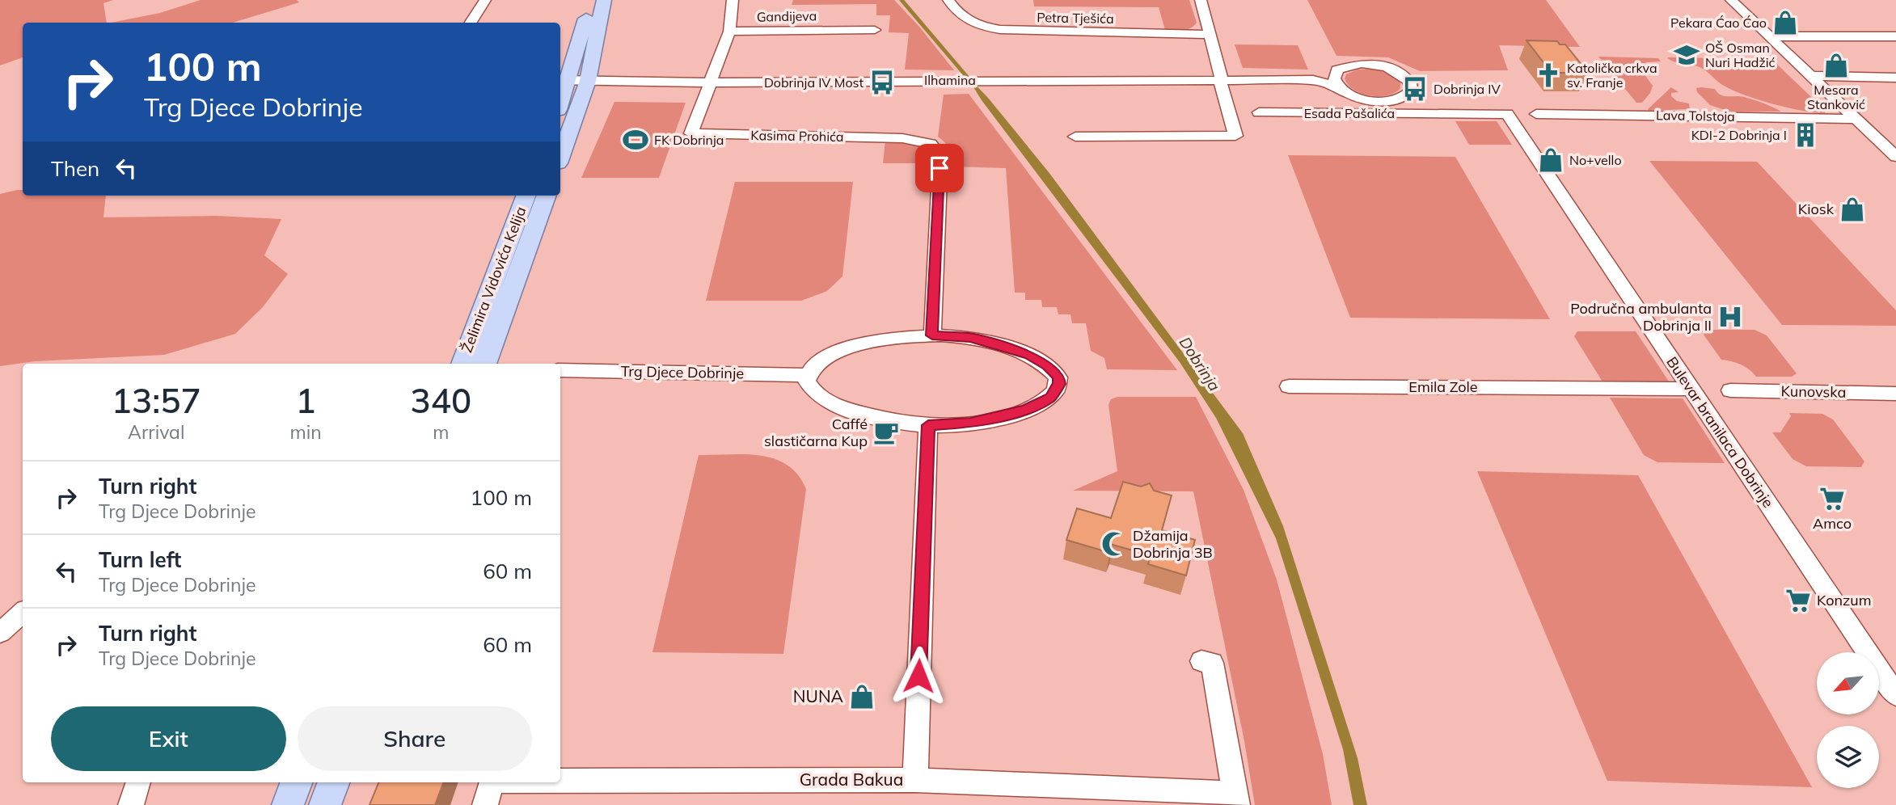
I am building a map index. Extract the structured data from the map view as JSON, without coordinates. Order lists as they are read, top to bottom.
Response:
{
  "streets": {
    "main road": ["Želimira Vidovića Kelija"],
    "street": [
      "Gandijeva",
      "Petra Tješića",
      "Ilhamina",
      "Esada Pašalića",
      "Lava Tolstoja",
      "Kasima Prohića",
      "Trg Djece Dobrinje",
      "Emila Zole",
      "Kunovska",
      "Bulevar branilaca Dobrinje",
      "Grada Bakua"
    ]
  },
  "crossings": [
    ["Ilhamina", "Esada Pašalića"],
    ["Ilhamina", "Kasima Prohića"],
    ["Emila Zole", "Bulevar branilaca Dobrinje"]
  ],
  "water": ["Dobrinja"],
  "places": {
    "shop": [
      "Pekara Ćao Ćao",
      "Mesara Stanković",
      "No+vello",
      "Kiosk",
      "NUNA"
    ],
    "school or university": ["OŠ Osman Nuri Hadžić"],
    "church": ["Katolička crkva sv. Franje"],
    "bus stop": ["Dobrinja IV Most", "Dobrinja IV"],
    "building": ["KDI-2 Dobrinja I"],
    "sports": ["FK Dobrinja"],
    "hospital": ["Područna ambulanta Dobrinja II"],
    "cafe": ["Caffé slastičarna Kup"],
    "supermarket": ["Amco", "Konzum"],
    "mosque": ["Džamija Dobrinja 3B"]
  },
  "north": "bottom left",
  "page": {
    "turn": ["100 m", "Trg Djece Dobrinje"],
    "then": "Then",
    "eta": [
      "13:57",
      "Arrival",
      "1",
      "min",
      "340",
      "m"
    ],
    "list": [
      {
        "name": "Turn right",
        "note": "Trg Djece Dobrinje",
        "value": "100 m"
      },
      {
        "name": "Turn left",
        "note": "Trg Djece Dobrinje",
        "value": "60 m"
      },
      {
        "name": "Turn right",
        "note": "Trg Djece Dobrinje",
        "value": "60 m"
      }
    ],
    "buttons": ["Exit", "Share"]
  }
}
